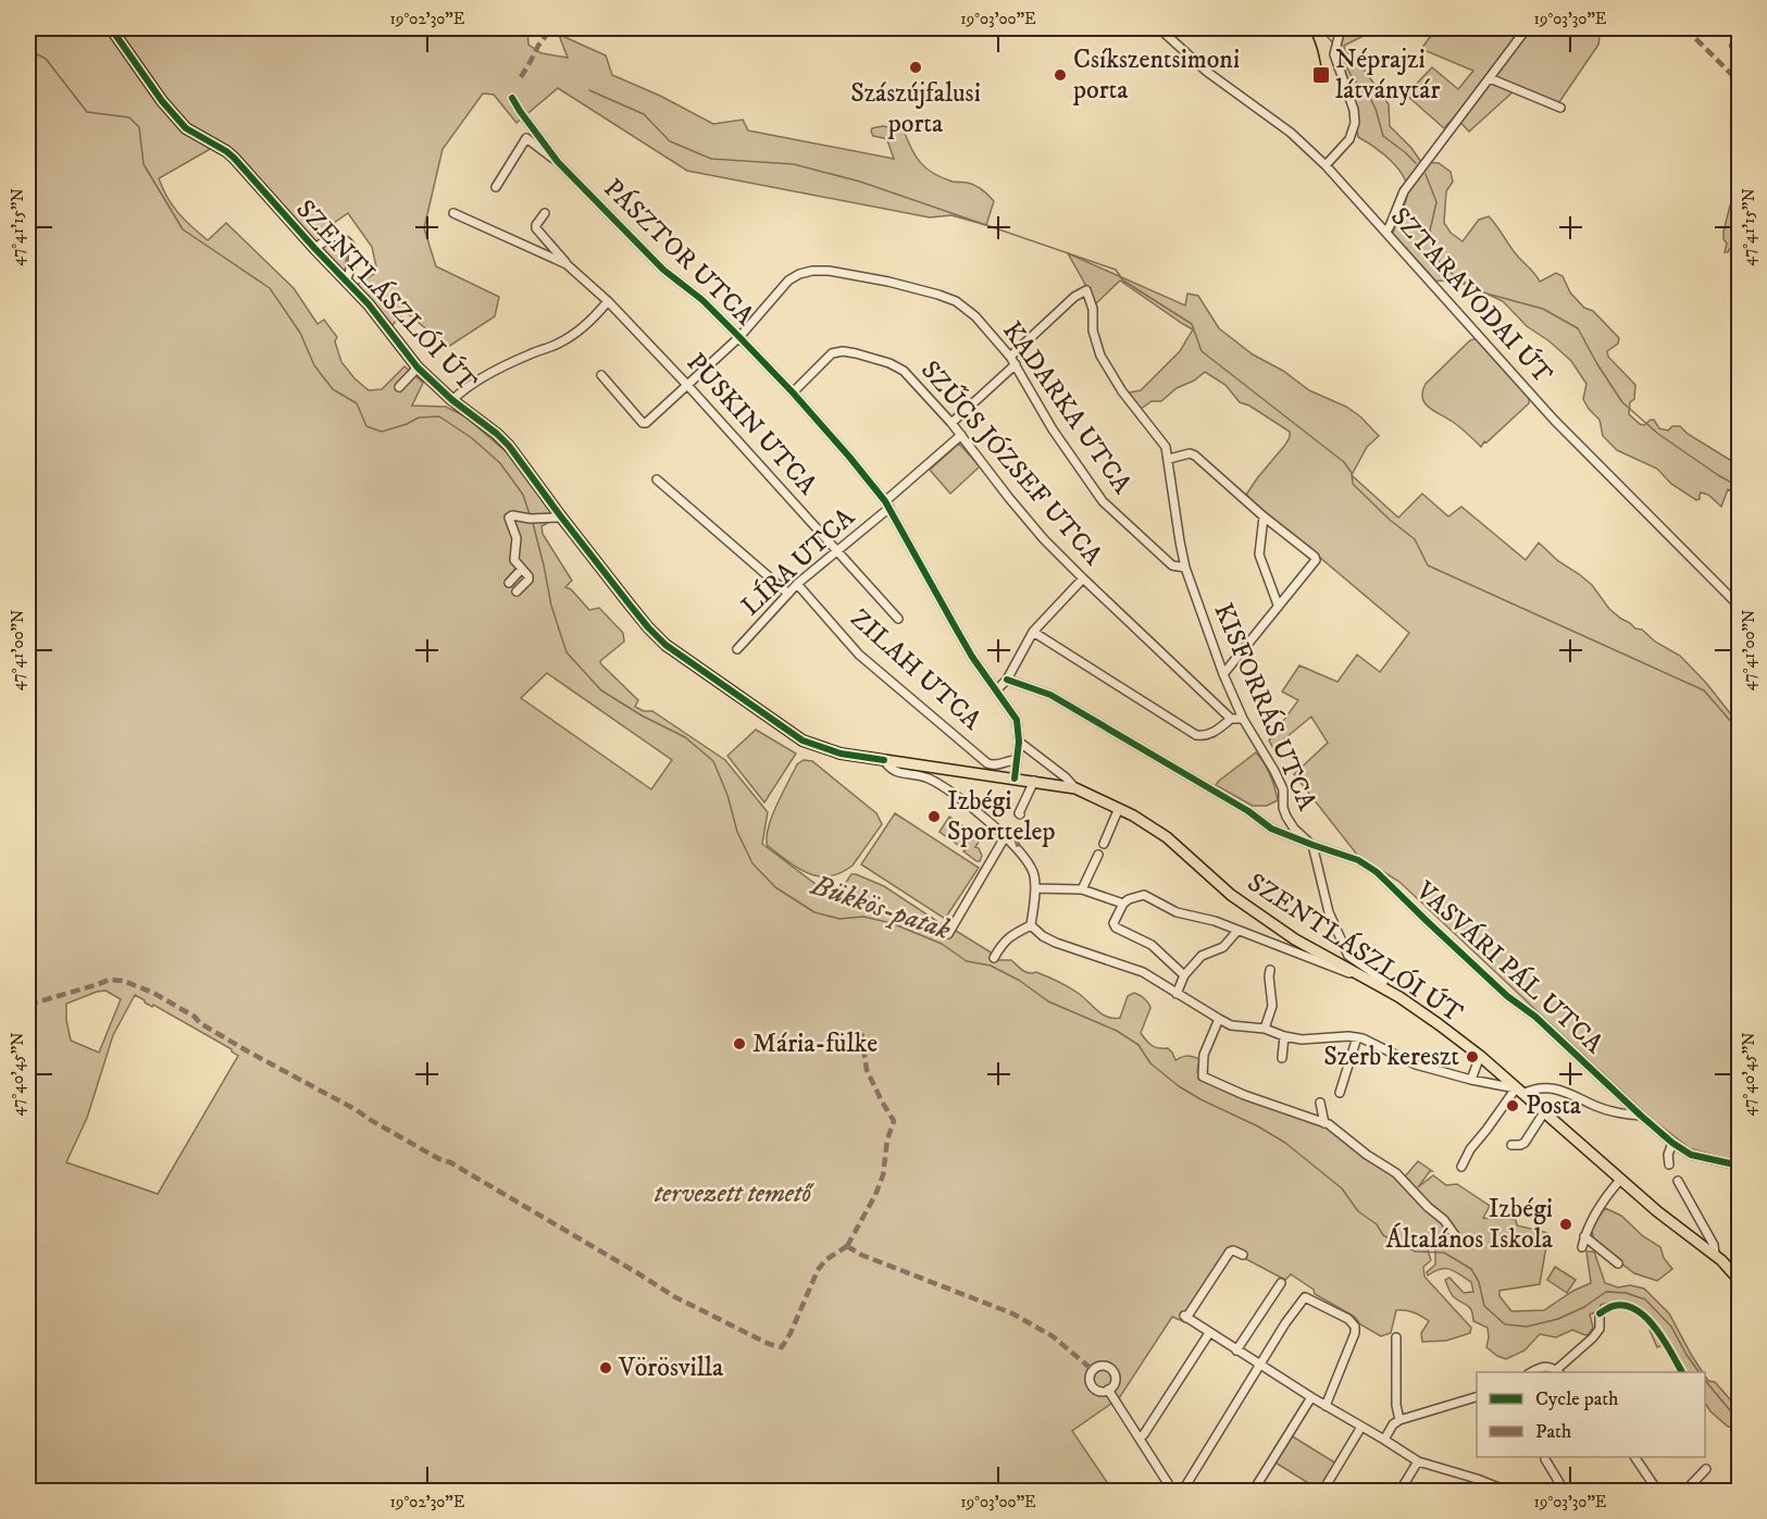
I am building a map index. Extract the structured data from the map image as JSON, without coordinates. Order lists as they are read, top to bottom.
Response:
{
  "streets": {
    "main road": ["SZENTLÁSZLÓI ÚT"],
    "street": [
      "PÁSZTOR UTCA",
      "SZTARAVODAI ÚT",
      "KADARKA UTCA",
      "PUSKIN UTCA",
      "SZŰCS JÓZSEF UTCA",
      "LÍRA UTCA",
      "ZILAH UTCA",
      "KISFORRÁS UTCA",
      "VASVÁRI PÁL UTCA"
    ]
  },
  "crossings": [
    ["PÁSZTOR UTCA", "KADARKA UTCA"],
    ["PÁSZTOR UTCA", "SZŰCS JÓZSEF UTCA"],
    ["PÁSZTOR UTCA", "LÍRA UTCA"],
    ["KADARKA UTCA", "PUSKIN UTCA"],
    ["KADARKA UTCA", "KISFORRÁS UTCA"],
    ["PUSKIN UTCA", "LÍRA UTCA"],
    ["SZŰCS JÓZSEF UTCA", "LÍRA UTCA"],
    ["LÍRA UTCA", "ZILAH UTCA"],
    ["KISFORRÁS UTCA", "VASVÁRI PÁL UTCA"]
  ],
  "water": ["Bükkös-patak"],
  "parks": ["tervezett temető"],
  "places": {
    "other": [
      "Szászújfalusi porta",
      "Csíkszentsimoni porta",
      "Izbégi Sporttelep",
      "Mária-fülke",
      "Szerb kereszt",
      "Posta",
      "Izbégi Általános Iskola",
      "Vörösvilla"
    ],
    "transit": ["Néprajzi látványtár"]
  },
  "legend": ["Cycle path", "Path"],
  "coordinates": [
    "19°02'30\"E",
    "19°03'00\"E",
    "19°03'30\"E",
    "47°41'15\"N",
    "47°41'00\"N",
    "47°40'45\"N"
  ]
}
